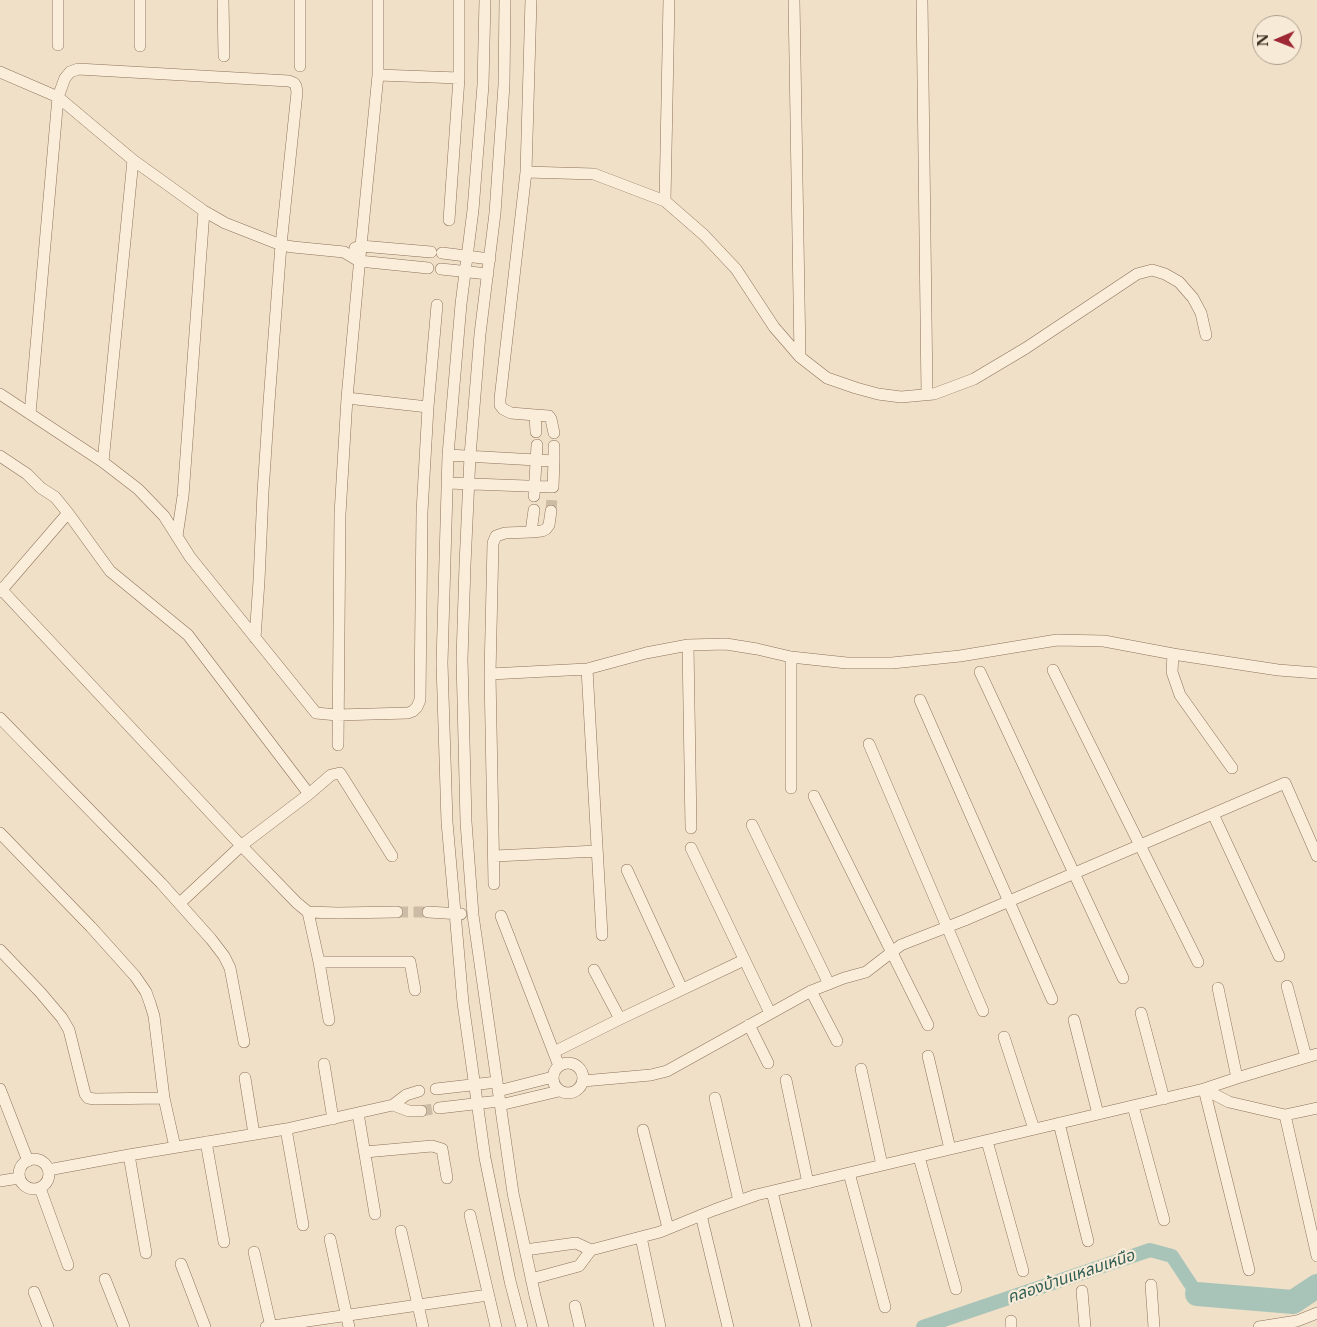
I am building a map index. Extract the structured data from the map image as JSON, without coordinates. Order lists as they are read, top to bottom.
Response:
{
  "water": ["คลองบ้านแหลมเหนือ"],
  "north": "left"
}
